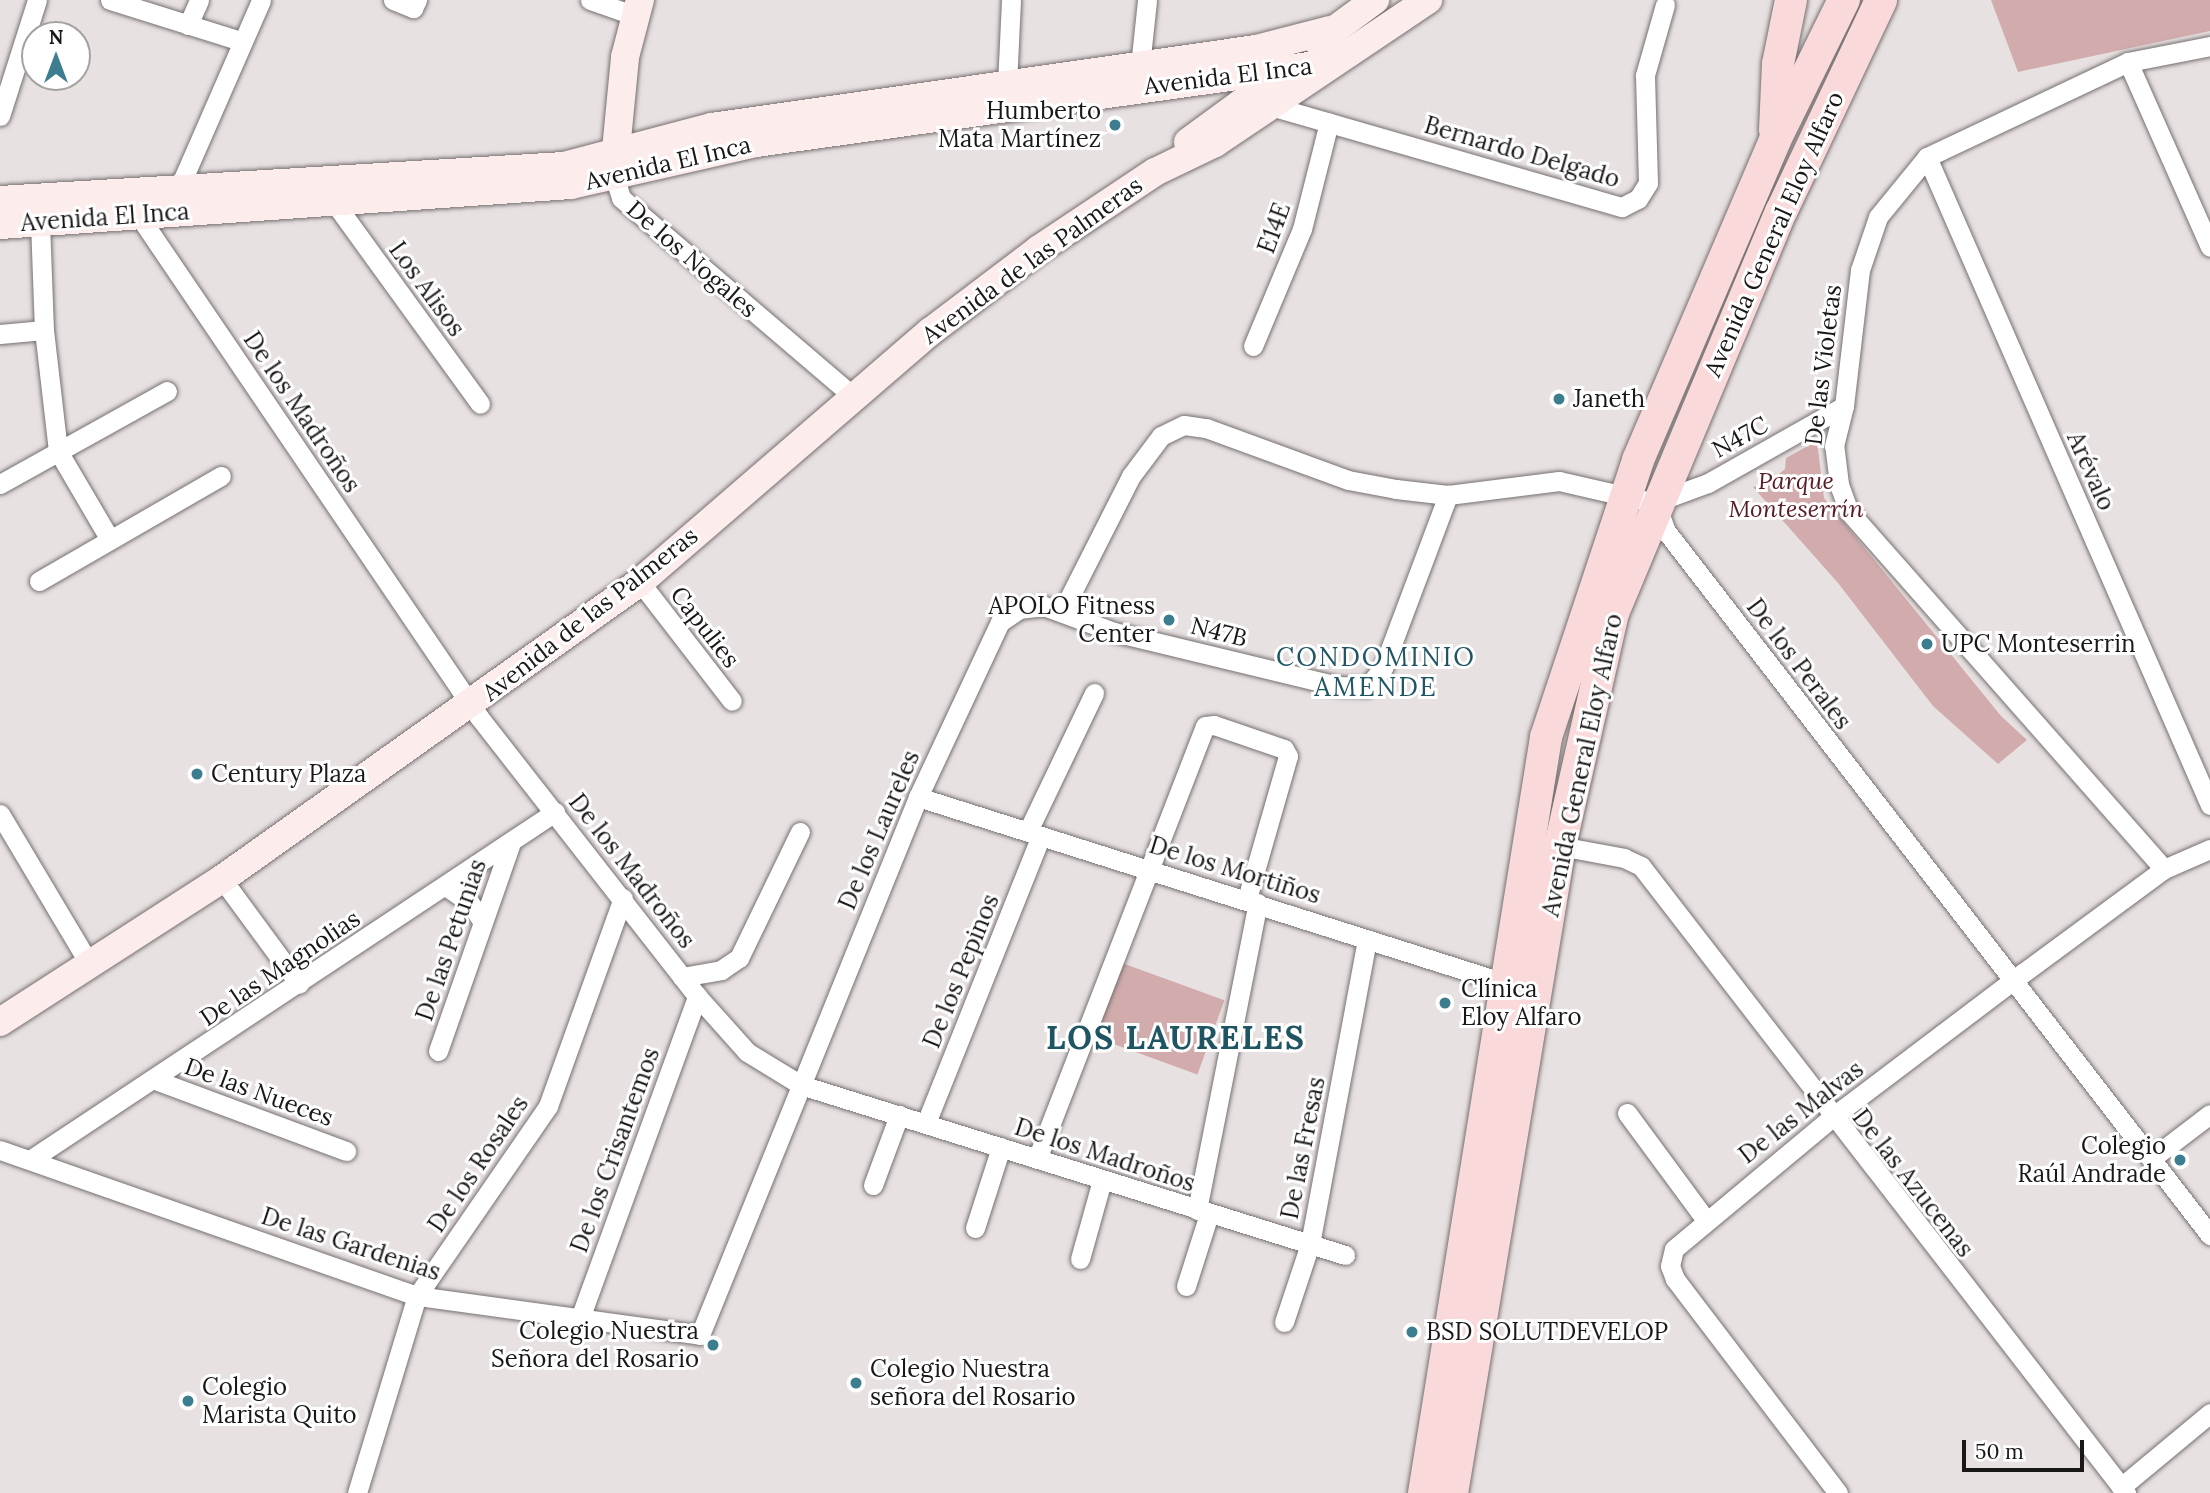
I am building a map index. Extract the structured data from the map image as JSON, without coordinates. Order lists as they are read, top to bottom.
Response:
{
  "streets": {
    "main road": ["Avenida El Inca", "Avenida General Eloy Alfaro", "Avenida de las Palmeras"],
    "street": [
      "Bernardo Delgado",
      "E14E",
      "De los Nogales",
      "Los Alisos",
      "De las Violetas",
      "De los Madroños",
      "N47C",
      "Arévalo",
      "Capulies",
      "N47B",
      "De los Perales",
      "De los Laureles",
      "De los Mortiños",
      "De las Petunias",
      "De las Magnolias",
      "De los Pepinos",
      "De las Nueces",
      "De las Malvas",
      "De las Fresas",
      "De los Crisantemos",
      "De los Rosales",
      "De las Azucenas",
      "De las Gardenias"
    ]
  },
  "crossings": [
    ["Avenida El Inca", "De los Nogales"],
    ["Avenida El Inca", "Avenida de las Palmeras"],
    ["Avenida El Inca", "Los Alisos"],
    ["Avenida El Inca", "De los Madroños"],
    ["Bernardo Delgado", "E14E"],
    ["Bernardo Delgado", "Avenida de las Palmeras"],
    ["Avenida General Eloy Alfaro", "N47C"],
    ["Avenida General Eloy Alfaro", "De los Perales"],
    ["Avenida General Eloy Alfaro", "De los Mortiños"],
    ["Avenida General Eloy Alfaro", "De las Azucenas"],
    ["De los Nogales", "Avenida de las Palmeras"],
    ["Avenida de las Palmeras", "De los Madroños"],
    ["Avenida de las Palmeras", "Capulies"],
    ["De las Violetas", "N47C"],
    ["De las Violetas", "Arévalo"],
    ["De las Violetas", "De las Malvas"],
    ["De los Madroños", "De los Laureles"],
    ["De los Madroños", "De las Magnolias"],
    ["De los Madroños", "De los Pepinos"],
    ["De los Madroños", "De las Fresas"],
    ["De los Madroños", "De los Crisantemos"],
    ["De los Madroños", "De los Rosales"],
    ["N47C", "De los Perales"],
    ["N47B", "De los Laureles"],
    ["De los Perales", "De las Malvas"],
    ["De los Laureles", "De los Mortiños"],
    ["De los Laureles", "De las Gardenias"],
    ["De los Mortiños", "De los Pepinos"],
    ["De los Mortiños", "De las Fresas"],
    ["De las Petunias", "De las Magnolias"],
    ["De las Magnolias", "De las Nueces"],
    ["De las Magnolias", "De las Gardenias"],
    ["De las Malvas", "De las Azucenas"],
    ["De los Crisantemos", "De las Gardenias"],
    ["De los Rosales", "De las Gardenias"]
  ],
  "districts": ["CONDOMINIO AMENDE", "LOS LAURELES"],
  "parks": ["Parque Monteserrín"],
  "places": [
    "Humberto Mata Martínez",
    "Janeth",
    "APOLO Fitness Center",
    "UPC Monteserrin",
    "Century Plaza",
    "Clínica Eloy Alfaro",
    "Colegio Raúl Andrade",
    "BSD SOLUTDEVELOP",
    "Colegio Nuestra Señora del Rosario",
    "Colegio Nuestra señora del Rosario",
    "Colegio Marista Quito"
  ],
  "scale_bar": "50 m",
  "north": "top"
}
